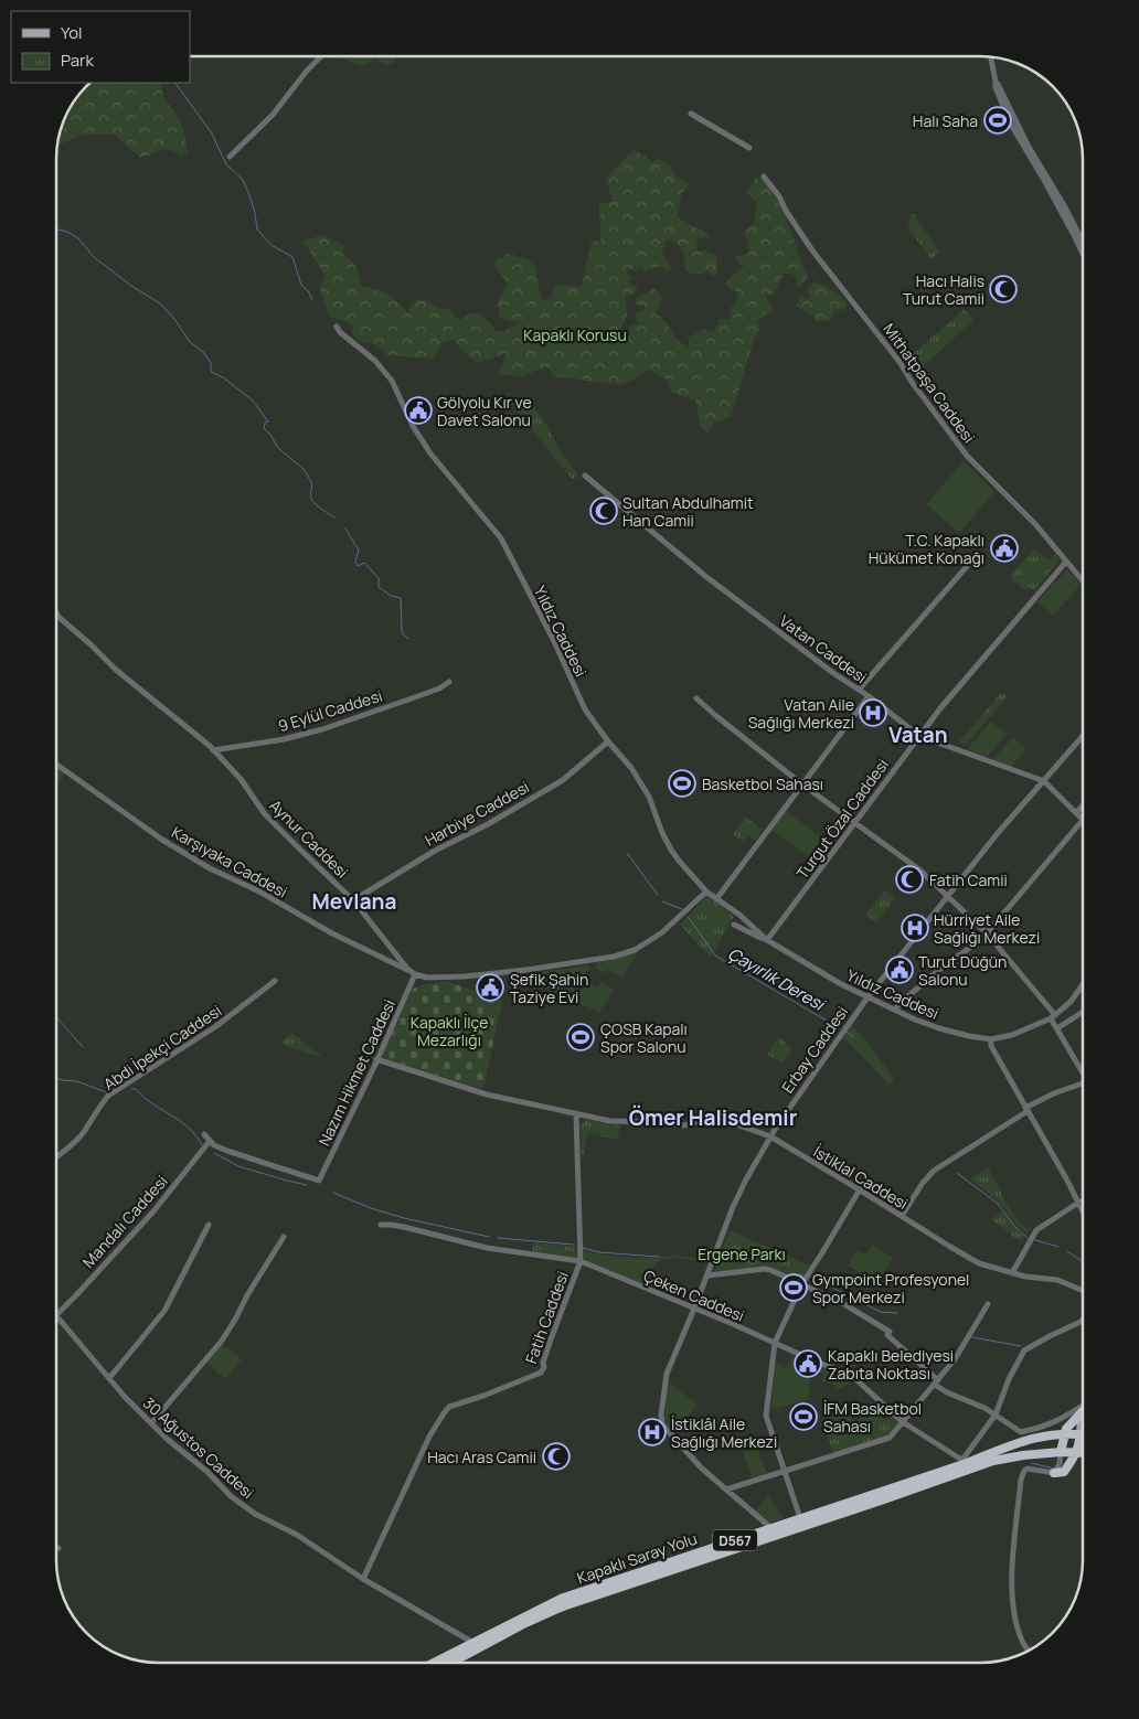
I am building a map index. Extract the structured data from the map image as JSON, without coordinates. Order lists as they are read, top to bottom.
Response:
{
  "streets": {
    "highway": ["D567", "Kapaklı Saray Yolu"],
    "street": [
      "Mithatpaşa Caddesi",
      "Yıldız Caddesi",
      "Vatan Caddesi",
      "9 Eylül Caddesi",
      "Harbiye Caddesi",
      "Turgut Özal Caddesi",
      "Aynur Caddesi",
      "Karşıyaka Caddesi",
      "Abdi İpekçi Caddesi",
      "Erbay Caddesi",
      "Nazım Hikmet Caddesi",
      "İstiklal Caddesi",
      "Mandalı Caddesi",
      "Çeken Caddesi",
      "Fatih Caddesi",
      "30 Ağustos Caddesi"
    ]
  },
  "crossings": [
    ["Mithatpaşa Caddesi", "Turgut Özal Caddesi"],
    ["Yıldız Caddesi", "Harbiye Caddesi"],
    ["Yıldız Caddesi", "Turgut Özal Caddesi"],
    ["Yıldız Caddesi", "Aynur Caddesi"],
    ["Yıldız Caddesi", "Erbay Caddesi"],
    ["Vatan Caddesi", "Turgut Özal Caddesi"],
    ["Vatan Caddesi", "Erbay Caddesi"],
    ["9 Eylül Caddesi", "Aynur Caddesi"],
    ["Harbiye Caddesi", "Aynur Caddesi"],
    ["Aynur Caddesi", "Karşıyaka Caddesi"],
    ["Aynur Caddesi", "Nazım Hikmet Caddesi"],
    ["Erbay Caddesi", "İstiklal Caddesi"],
    ["Erbay Caddesi", "Çeken Caddesi"],
    ["Erbay Caddesi", "Kapaklı Saray Yolu"],
    ["Nazım Hikmet Caddesi", "İstiklal Caddesi"],
    ["Nazım Hikmet Caddesi", "Mandalı Caddesi"],
    ["İstiklal Caddesi", "Fatih Caddesi"],
    ["Çeken Caddesi", "Fatih Caddesi"],
    ["Çeken Caddesi", "Kapaklı Saray Yolu"],
    ["Fatih Caddesi", "30 Ağustos Caddesi"],
    ["30 Ağustos Caddesi", "Kapaklı Saray Yolu"],
    ["D567", "Kapaklı Saray Yolu"]
  ],
  "districts": ["Vatan", "Mevlana", "Ömer Halisdemir"],
  "water": ["Çayırlık Deresi"],
  "parks": ["Kapaklı Korusu", "Kapaklı İlçe Mezarlığı", "Ergene Parkı"],
  "places": {
    "sports": [
      "Halı Saha",
      "Basketbol Sahası",
      "ÇOSB Kapalı Spor Salonu",
      "Gympoint Profesyonel Spor Merkezi",
      "İFM Basketbol Sahası"
    ],
    "mosque": [
      "Hacı Halis Turut Camii",
      "Sultan Abdulhamit Han Camii",
      "Fatih Camii",
      "Hacı Aras Camii"
    ],
    "public building": [
      "Gölyolu Kır ve Davet Salonu",
      "T.C. Kapaklı Hükümet Konağı",
      "Turut Düğün Salonu",
      "Şefik Şahin Taziye Evi",
      "Kapaklı Belediyesi Zabıta Noktası"
    ],
    "hospital": ["Vatan Aile Sağlığı Merkezi", "Hürriyet Aile Sağlığı Merkezi", "İstiklâl Aile Sağlığı Merkezi"]
  },
  "legend": ["Yol", "Park"]
}
